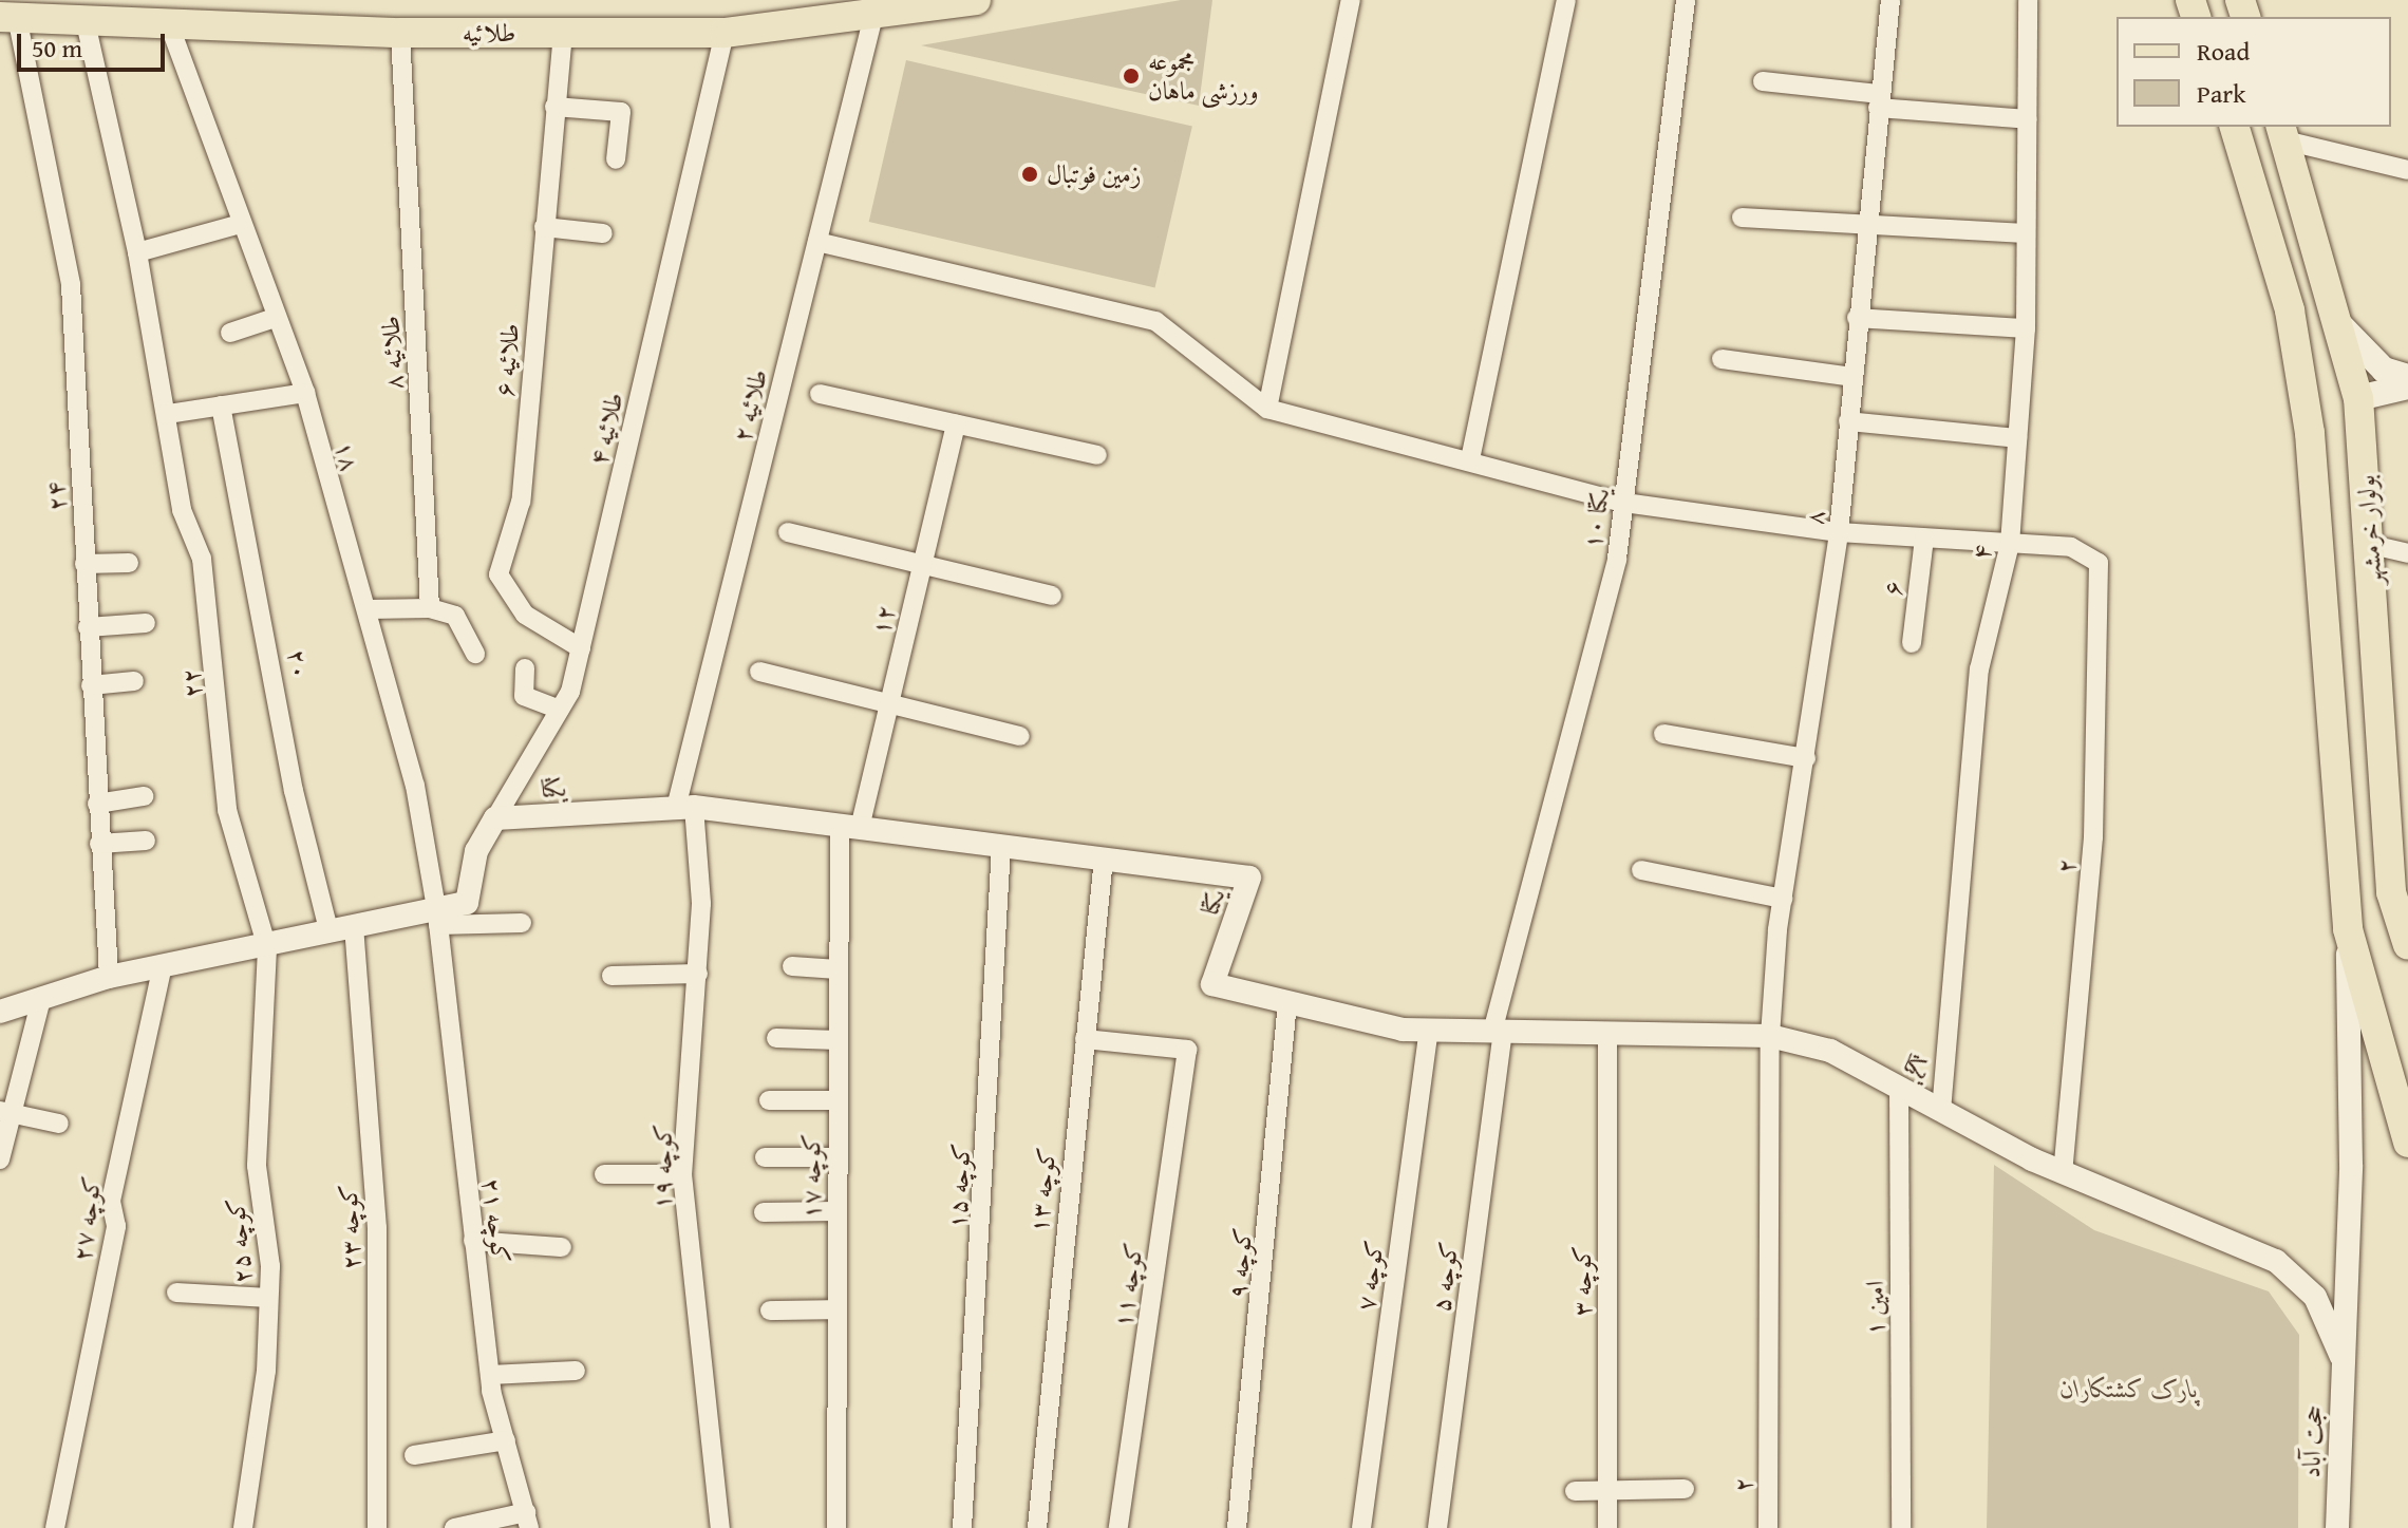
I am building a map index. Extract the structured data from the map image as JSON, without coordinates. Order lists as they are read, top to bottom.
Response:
{
  "streets": {
    "main road": ["طلائیه", "بولوار خرمشهر"],
    "street": [
      "طلائیه ۸",
      "طلائیه ۶",
      "طلائیه ۲",
      "طلائیه ۴",
      "۱۸",
      "۲۴",
      "۸",
      "۱۰ یکتا",
      "۴",
      "۶",
      "۱۲",
      "۲۰",
      "۲۲",
      "یکتا",
      "۲",
      "کوچه ۱۹",
      "کوچه ۱۷",
      "کوچه ۱۵",
      "کوچه ۱۳",
      "کوچه ۲۷",
      "کوچه ۲۱",
      "کوچه ۲۳",
      "کوچه ۲۵",
      "کوچه ۹",
      "کوچه ۷",
      "کوچه ۵",
      "کوچه ۳",
      "کوچه ۱۱",
      "امین ۱",
      "حجت آباد"
    ]
  },
  "crossings": [
    ["طلائیه", "طلائیه ۸"],
    ["طلائیه", "طلائیه ۶"],
    ["طلائیه", "طلائیه ۲"],
    ["طلائیه", "طلائیه ۴"],
    ["طلائیه", "۱۸"],
    ["طلائیه", "۲۴"],
    ["طلائیه", "۲۲"],
    ["طلائیه ۶", "طلائیه ۴"],
    ["طلائیه ۲", "یکتا"],
    ["طلائیه ۲", "کوچه ۱۹"],
    ["طلائیه ۴", "یکتا"],
    ["۱۸", "کوچه ۲۱"],
    ["۸", "یکتا"],
    ["۸", "۲"],
    ["۱۰ یکتا", "یکتا"],
    ["۱۰ یکتا", "کوچه ۵"],
    ["۴", "یکتا"],
    ["۴", "۲"],
    ["۱۲", "یکتا"],
    ["۱۲", "کوچه ۱۷"],
    ["۲۲", "کوچه ۲۵"],
    ["یکتا", "۲"],
    ["یکتا", "کوچه ۱۹"],
    ["یکتا", "کوچه ۱۷"],
    ["یکتا", "کوچه ۱۵"],
    ["یکتا", "کوچه ۱۳"],
    ["یکتا", "کوچه ۹"],
    ["یکتا", "کوچه ۷"],
    ["یکتا", "کوچه ۵"],
    ["یکتا", "کوچه ۳"],
    ["یکتا", "امین ۱"],
    ["یکتا", "حجت آباد"],
    ["کوچه ۱۳", "کوچه ۱۱"]
  ],
  "parks": ["پارک کشتکاران"],
  "places": ["مجموعه ورزشی ماهان", "زمین فوتبال"],
  "legend": ["Road", "Park"],
  "scale_bar": "50 m"
}
